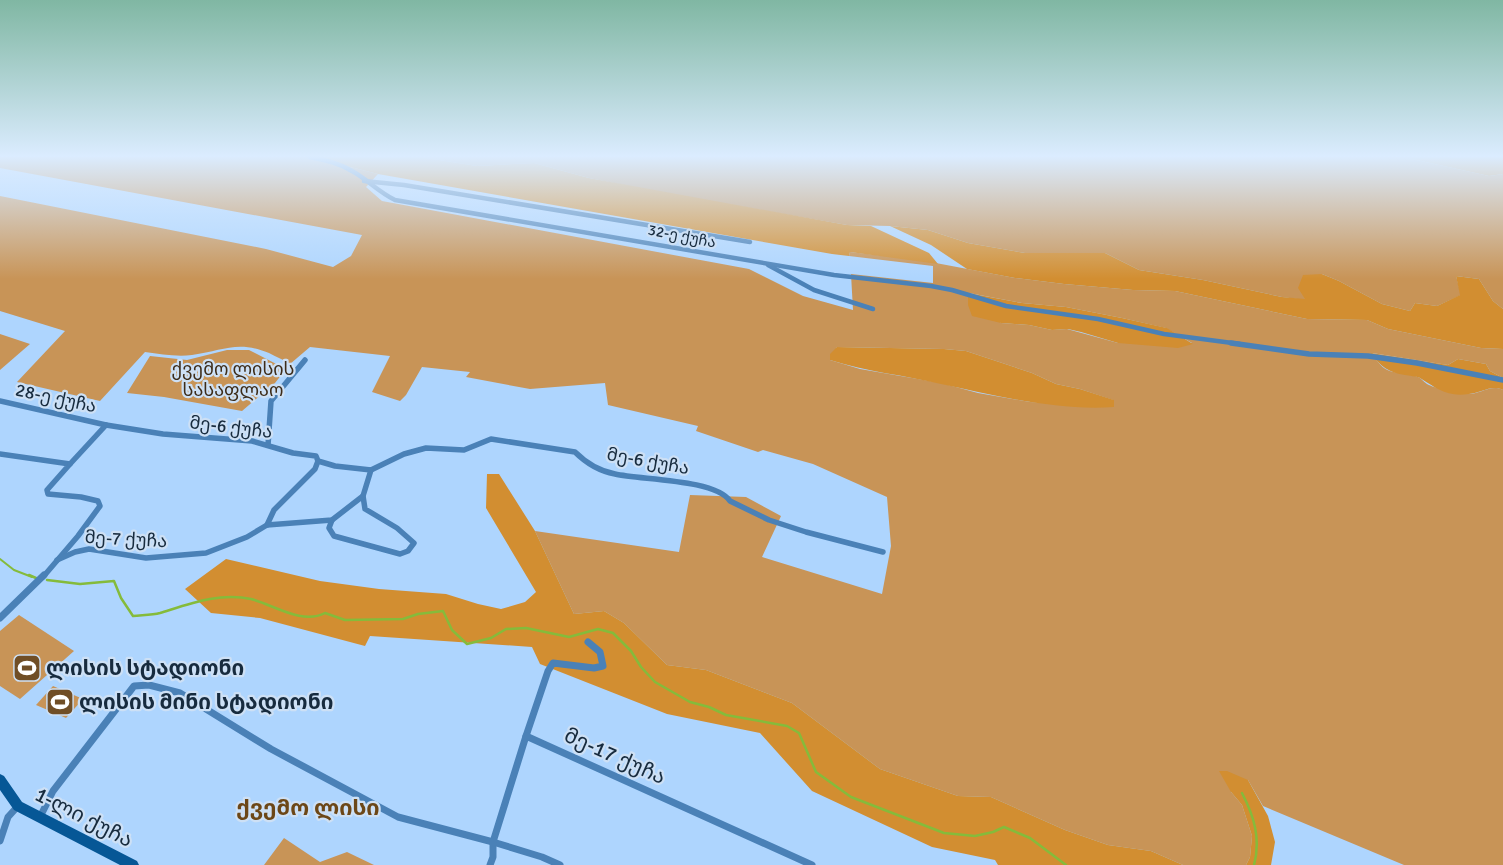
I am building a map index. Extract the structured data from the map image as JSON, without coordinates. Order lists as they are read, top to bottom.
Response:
{
  "streets": {
    "main road": ["1-ლი ქუჩა"],
    "street": [
      "32-ე ქუჩა",
      "28-ე ქუჩა",
      "მე-6 ქუჩა",
      "მე-7 ქუჩა",
      "მე-17 ქუჩა"
    ]
  },
  "crossings": [
    ["28-ე ქუჩა", "მე-6 ქუჩა"]
  ],
  "districts": ["ქვემო ლისი"],
  "parks": ["ქვემო ლისის სასაფლაო"],
  "places": {
    "sports": ["ლისის სტადიონი", "ლისის მინი სტადიონი"]
  }
}
